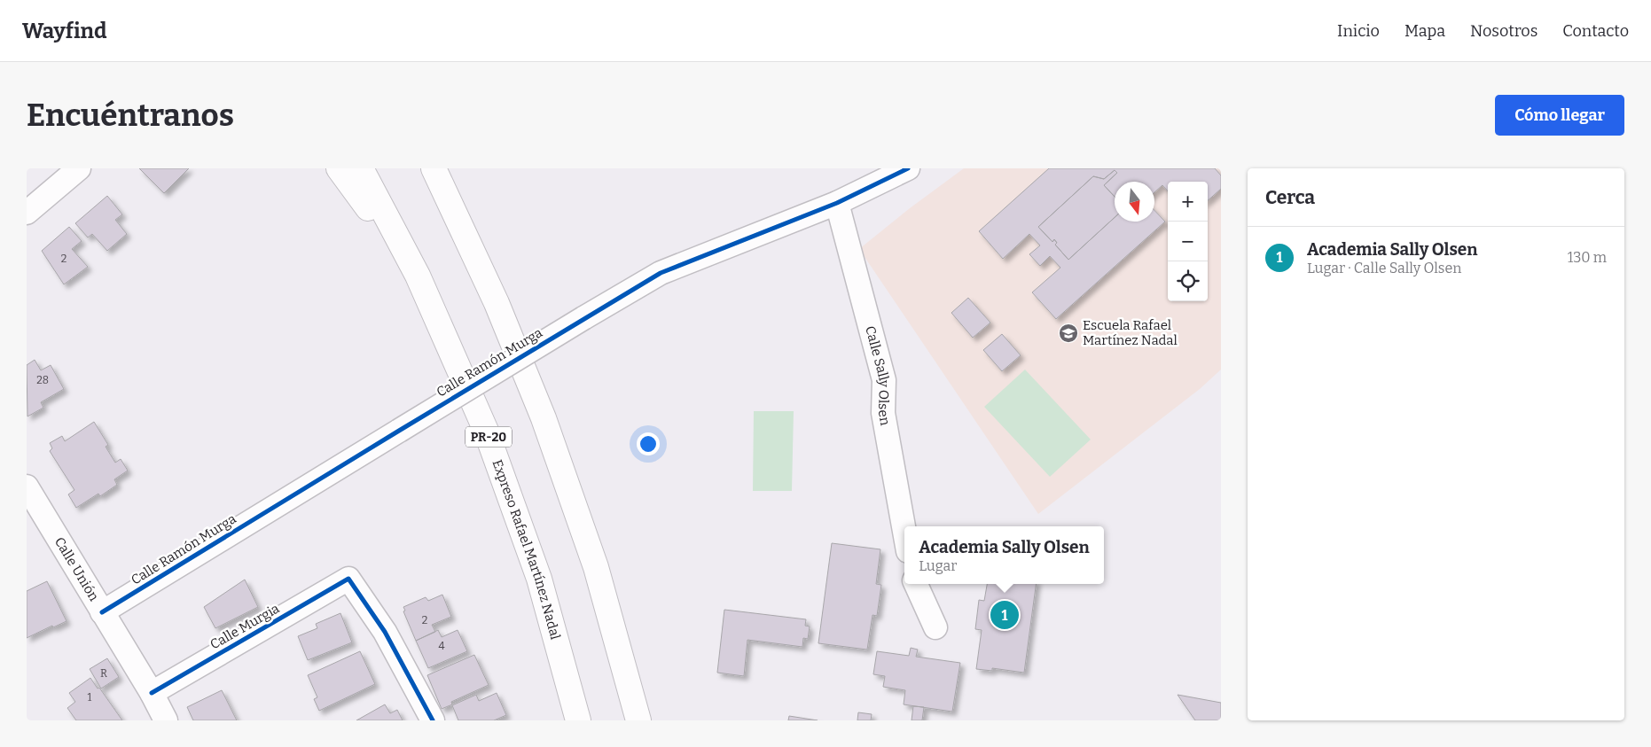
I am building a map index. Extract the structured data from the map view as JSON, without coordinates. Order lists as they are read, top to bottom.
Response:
{
  "streets": {
    "highway": ["PR-20", "Expreso Rafael Martínez Nadal"],
    "street": [
      "Calle Ramón Murga",
      "Calle Sally Olsen",
      "Calle Unión",
      "Calle Murgia"
    ]
  },
  "crossings": [
    ["Calle Ramón Murga", "Calle Sally Olsen"],
    ["Calle Ramón Murga", "Calle Unión"],
    ["Calle Unión", "Calle Murgia"]
  ],
  "places": {
    "school or university": ["Escuela Rafael Martínez Nadal"]
  },
  "house_numbers": [
    "2",
    "28",
    "2",
    "4",
    "R",
    "1"
  ],
  "north": "bottom",
  "page": {
    "header": "Wayfind",
    "nav": [
      "Inicio",
      "Mapa",
      "Nosotros",
      "Contacto"
    ],
    "buttons": "Cómo llegar",
    "title": "Encuéntranos",
    "heading": "Cerca",
    "map_buttons": ["+", "−"],
    "list": [
      {
        "mark": "1",
        "name": "Academia Sally Olsen",
        "note": "Lugar · Calle Sally Olsen",
        "value": "130 m"
      }
    ],
    "popup": ["Academia Sally Olsen", "Lugar"],
    "pins": "1"
  }
}
